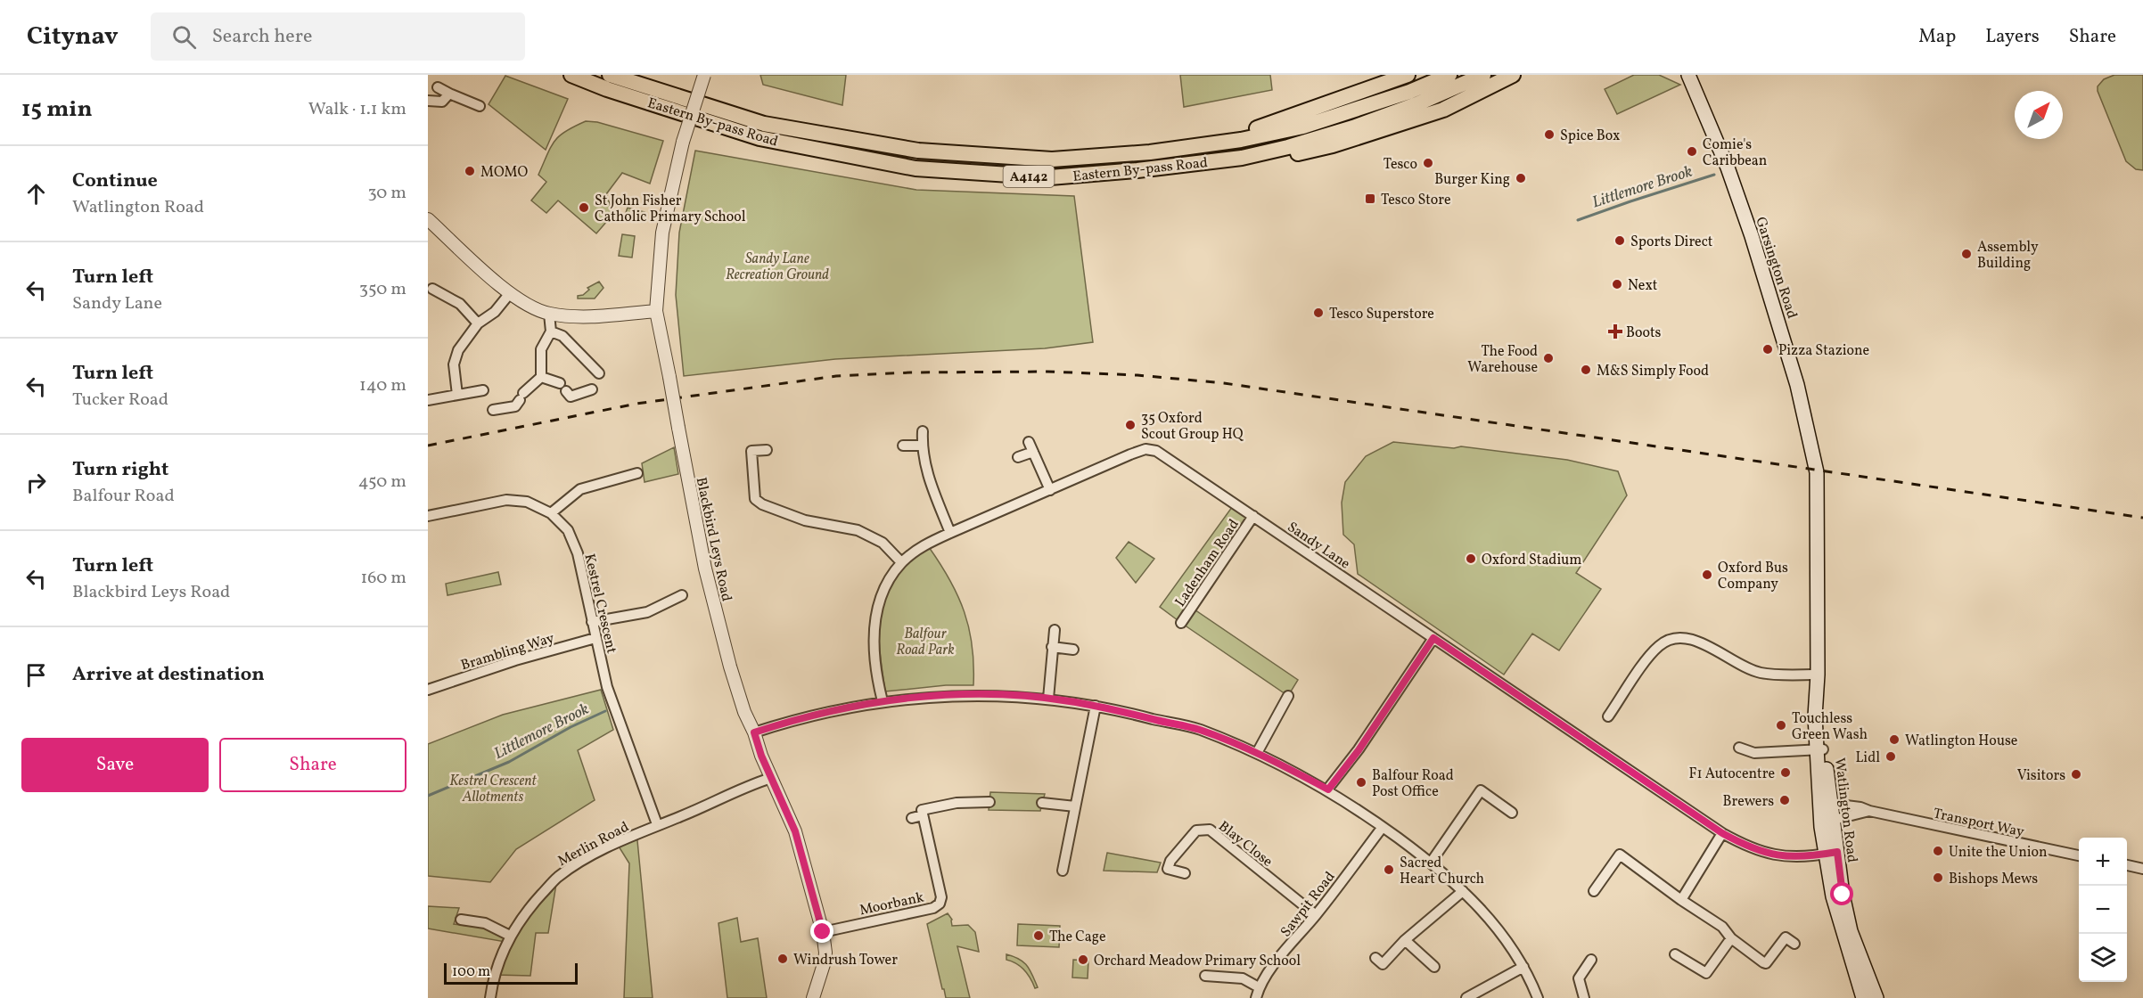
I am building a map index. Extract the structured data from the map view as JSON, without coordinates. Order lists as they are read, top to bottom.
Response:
{
  "streets": {
    "highway": ["Eastern By-pass Road", "A4142"],
    "main road": ["Garsington Road", "Watlington Road"],
    "street": [
      "Blackbird Leys Road",
      "Sandy Lane",
      "Ladenham Road",
      "Kestrel Crescent",
      "Brambling Way",
      "Transport Way",
      "Merlin Road",
      "Blay Close",
      "Moorbank",
      "Sawpit Road"
    ]
  },
  "crossings": [
    ["Garsington Road", "Watlington Road"],
    ["Blackbird Leys Road", "Merlin Road"],
    ["Blackbird Leys Road", "Moorbank"],
    ["Sandy Lane", "Ladenham Road"],
    ["Sandy Lane", "Watlington Road"],
    ["Kestrel Crescent", "Brambling Way"],
    ["Kestrel Crescent", "Merlin Road"],
    ["Watlington Road", "Transport Way"],
    ["Blay Close", "Sawpit Road"]
  ],
  "water": ["Littlemore Brook"],
  "parks": ["Sandy Lane Recreation Ground", "Balfour Road Park", "Kestrel Crescent Allotments"],
  "places": {
    "other": [
      "Spice Box",
      "Comie's Caribbean",
      "Tesco",
      "MOMO",
      "Burger King",
      "St John Fisher Catholic Primary School",
      "Sports Direct",
      "Assembly Building",
      "Next",
      "Tesco Superstore",
      "Pizza Stazione",
      "The Food Warehouse",
      "M&S Simply Food",
      "35 Oxford Scout Group HQ",
      "Oxford Stadium",
      "Oxford Bus Company",
      "Touchless Green Wash",
      "Watlington House",
      "Lidl",
      "F1 Autocentre",
      "Visitors",
      "Balfour Road Post Office",
      "Brewers",
      "Unite the Union",
      "Sacred Heart Church",
      "Bishops Mews",
      "The Cage",
      "Windrush Tower",
      "Orchard Meadow Primary School"
    ],
    "transit": ["Tesco Store"],
    "health": ["Boots"]
  },
  "scale_bar": "100 m",
  "north": "top right",
  "page": {
    "header": "Citynav",
    "search": "Search here",
    "nav": ["Map", "Layers", "Share"],
    "heading": ["15 min", "Walk · 1.1 km"],
    "list": [
      ["Continue", "Watlington Road", "30 m"],
      ["Turn left", "Sandy Lane", "350 m"],
      ["Turn left", "Tucker Road", "140 m"],
      ["Turn right", "Balfour Road", "450 m"],
      ["Turn left", "Blackbird Leys Road", "160 m"],
      "Arrive at destination"
    ],
    "buttons": ["Save", "Share"],
    "map_buttons": ["+", "−"],
    "scale": "100 m"
  }
}
